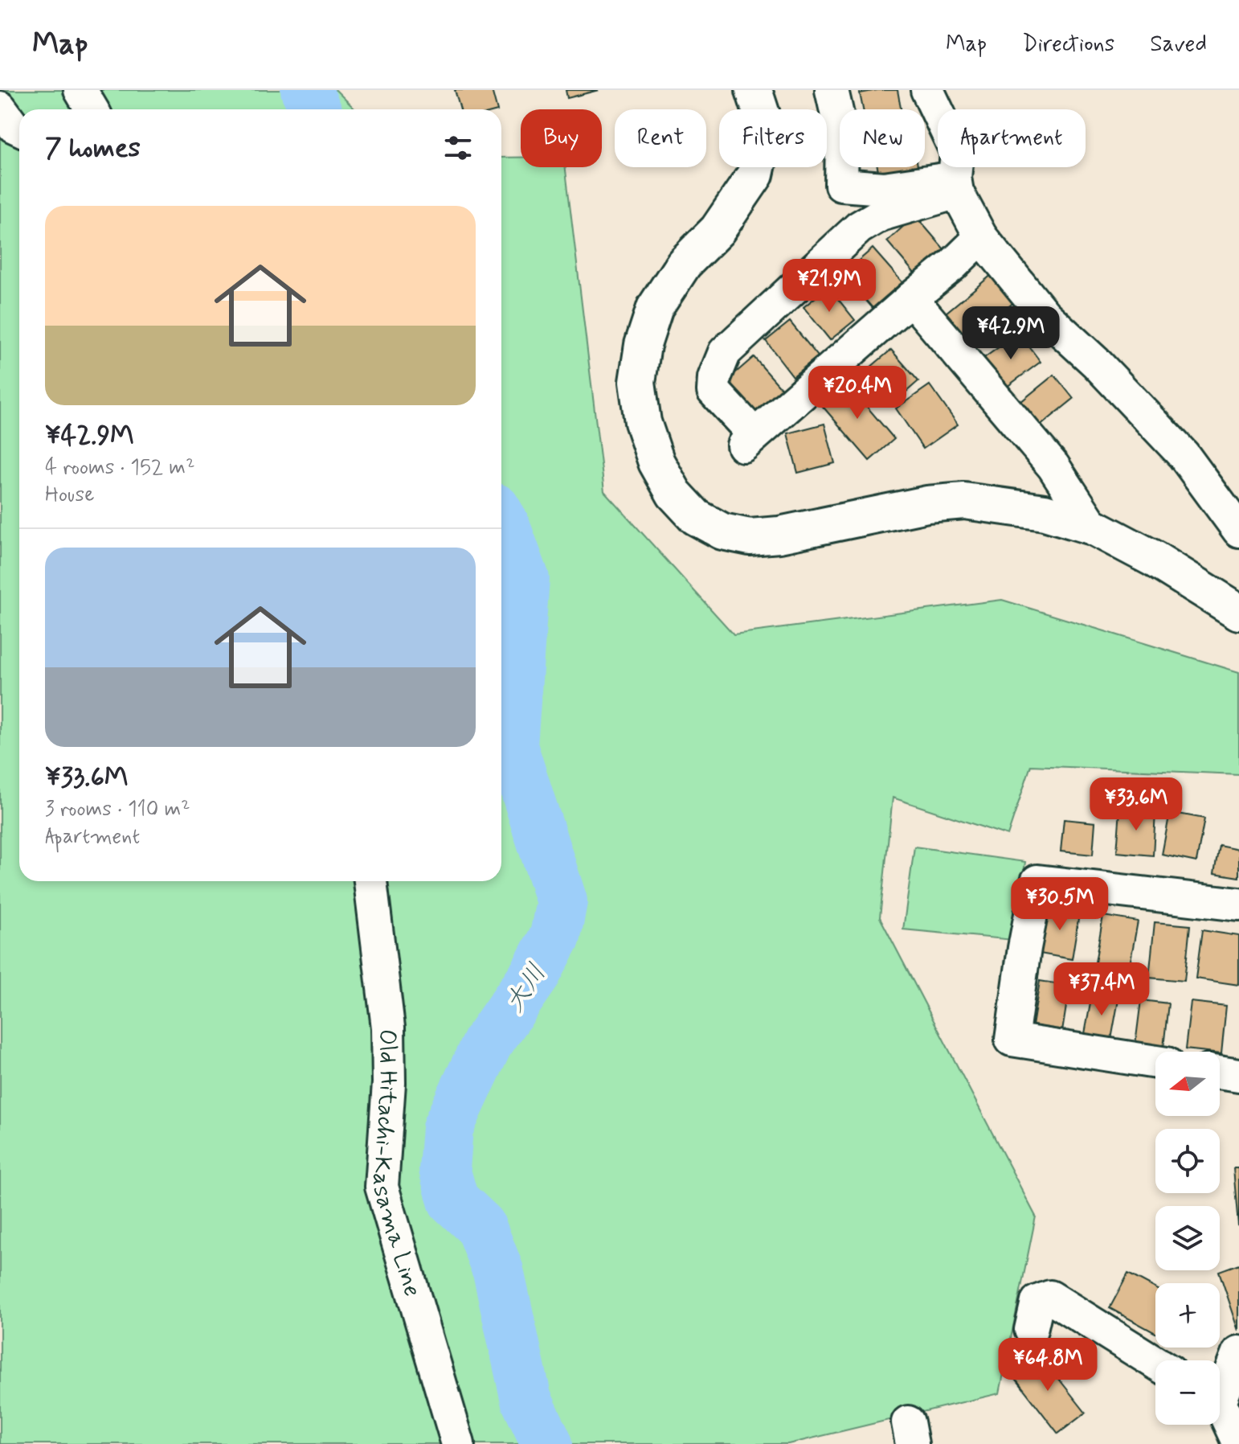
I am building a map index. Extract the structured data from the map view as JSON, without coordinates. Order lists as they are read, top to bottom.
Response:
{
  "streets": {
    "street": ["Old Hitachi-Kasama Line"]
  },
  "water": ["大川"],
  "north": "left",
  "page": {
    "header": "Map",
    "nav": ["Map", "Directions", "Saved"],
    "chip": [
      "Buy",
      "Rent",
      "Filters",
      "New",
      "Apartment"
    ],
    "heading": "7 homes",
    "list": [
      {
        "name": "¥42.9M",
        "note": "4 rooms · 152 m² · House"
      },
      {
        "name": "¥33.6M",
        "note": "3 rooms · 110 m² · Apartment"
      }
    ],
    "price": [
      "¥21.9M",
      "¥42.9M",
      "¥20.4M",
      "¥33.6M",
      "¥30.5M",
      "¥37.4M",
      "¥64.8M"
    ],
    "map_buttons": ["+", "−"]
  }
}
